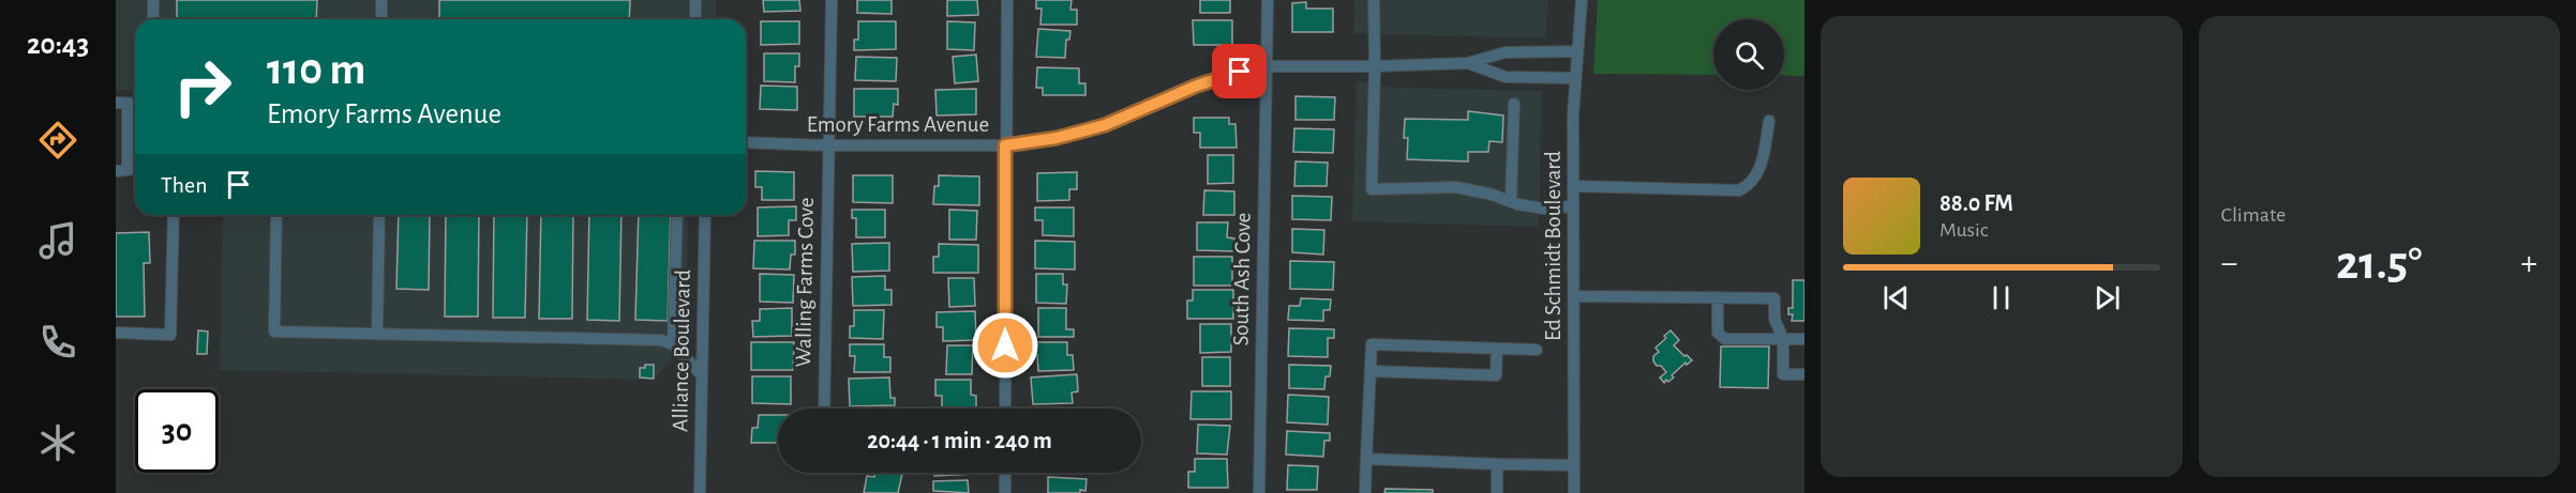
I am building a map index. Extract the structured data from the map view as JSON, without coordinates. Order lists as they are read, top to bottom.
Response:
{
  "streets": {
    "street": [
      "Emory Farms Avenue",
      "Ed Schmidt Boulevard",
      "South Ash Cove",
      "Walling Farms Cove",
      "Alliance Boulevard"
    ]
  },
  "crossings": [
    ["Emory Farms Avenue", "Ed Schmidt Boulevard"],
    ["Emory Farms Avenue", "South Ash Cove"],
    ["Emory Farms Avenue", "Walling Farms Cove"]
  ],
  "page": {
    "tabs": "20:43",
    "tile": "Climate",
    "turn": ["110 m", "Emory Farms Avenue"],
    "then": "Then",
    "song": ["88.0 FM", "Music"],
    "heat": ["−", "21.5°", "+"],
    "limit": "30",
    "trip": "20:44 · 1 min · 240 m"
  }
}
